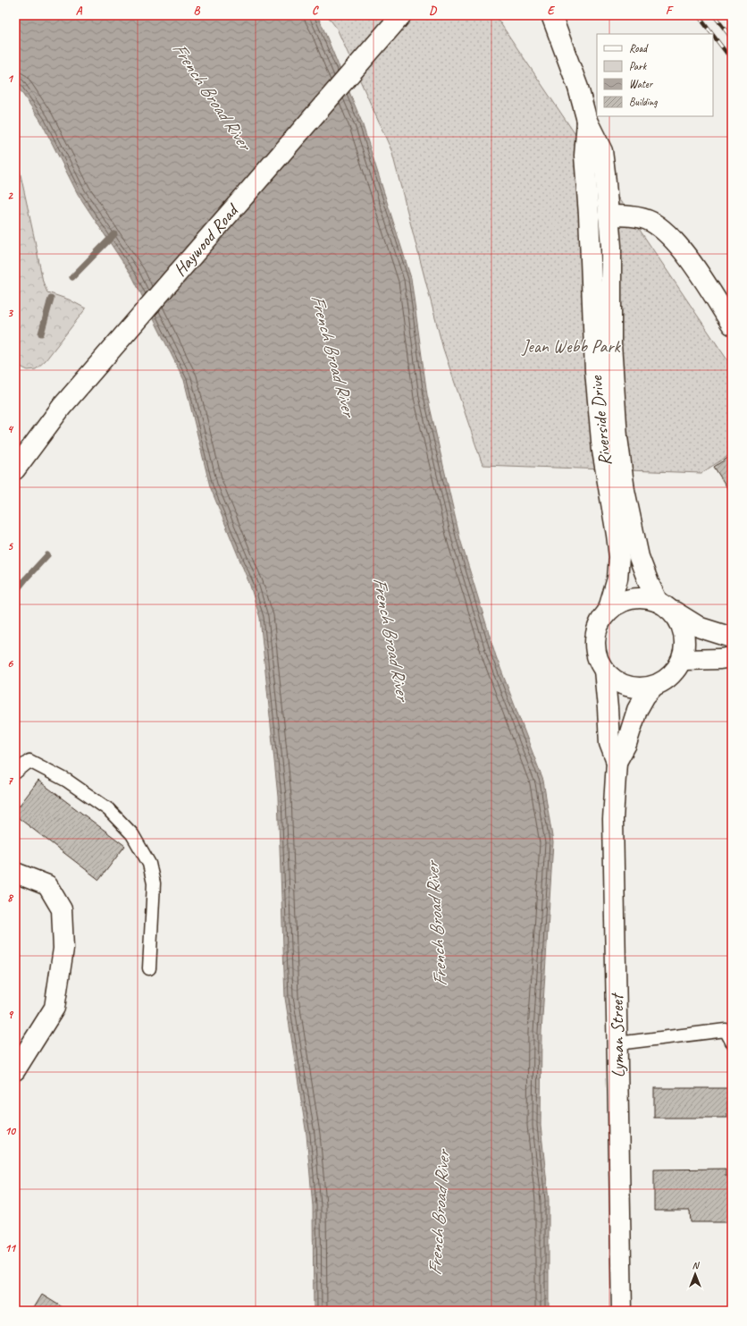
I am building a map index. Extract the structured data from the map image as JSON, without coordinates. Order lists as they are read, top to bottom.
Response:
{
  "streets": {
    "main road": ["Haywood Road", "Riverside Drive", "Lyman Street"]
  },
  "crossings": [
    ["Riverside Drive", "Lyman Street"]
  ],
  "water": ["French Broad River"],
  "parks": ["Jean Webb Park"],
  "legend": [
    "Road",
    "Park",
    "Water",
    "Building"
  ],
  "north": "top",
  "grid": {
    "columns": [
      "A",
      "B",
      "C",
      "D",
      "E",
      "F"
    ],
    "rows": [
      "1",
      "2",
      "3",
      "4",
      "5",
      "6",
      "7",
      "8",
      "9",
      "10",
      "11"
    ]
  }
}
